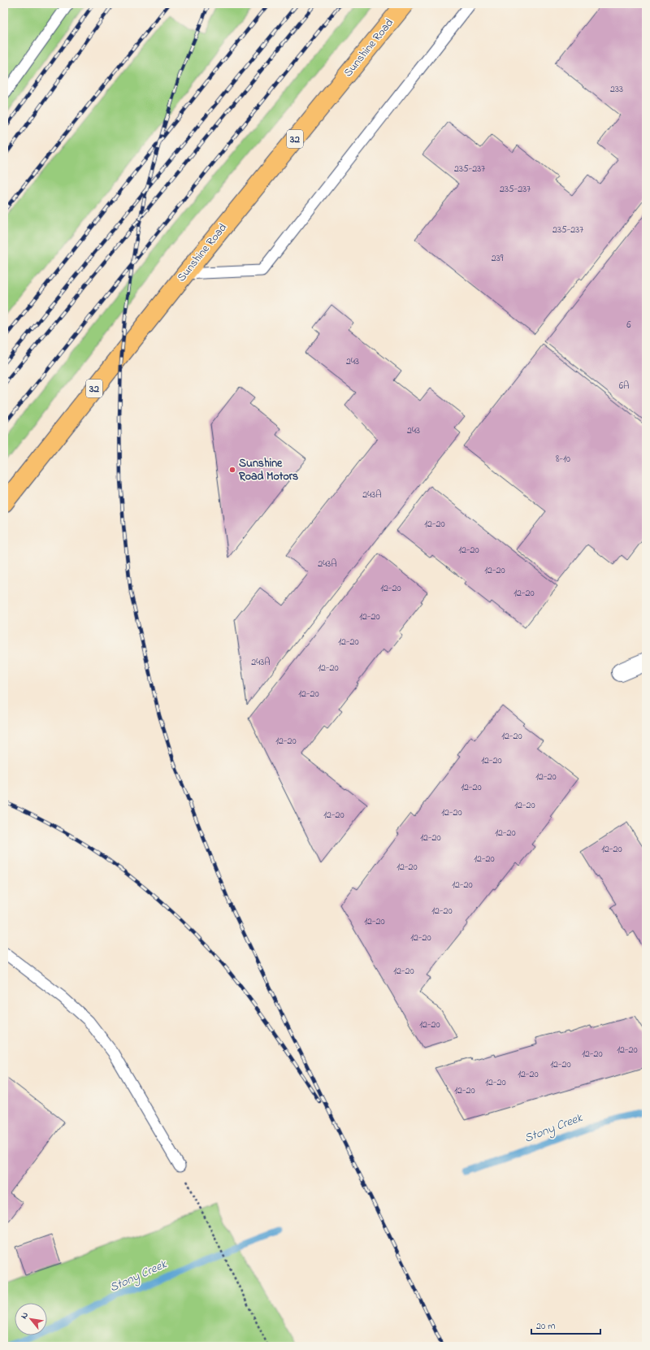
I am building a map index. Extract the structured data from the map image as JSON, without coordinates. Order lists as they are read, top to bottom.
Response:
{
  "streets": {
    "main road": ["Sunshine Road", "32"]
  },
  "water": ["Stony Creek"],
  "places": ["Sunshine Road Motors"],
  "house_numbers": [
    "233",
    "235-237",
    "235-237",
    "235-237",
    "239",
    "6",
    "243",
    "6A",
    "243",
    "8-10",
    "243A",
    "12-20",
    "12-20",
    "243A",
    "12-20",
    "12-20",
    "12-20",
    "12-20",
    "12-20",
    "243A",
    "12-20",
    "12-20",
    "12-20",
    "12-20",
    "12-20",
    "12-20",
    "12-20",
    "12-20",
    "12-20",
    "12-20",
    "12-20",
    "12-20",
    "12-20",
    "12-20",
    "12-20",
    "12-20",
    "12-20",
    "12-20",
    "12-20",
    "12-20",
    "12-20",
    "12-20",
    "12-20",
    "12-20",
    "12-20",
    "12-20",
    "12-20"
  ],
  "scale_bar": "20 m",
  "north": "top left"
}
